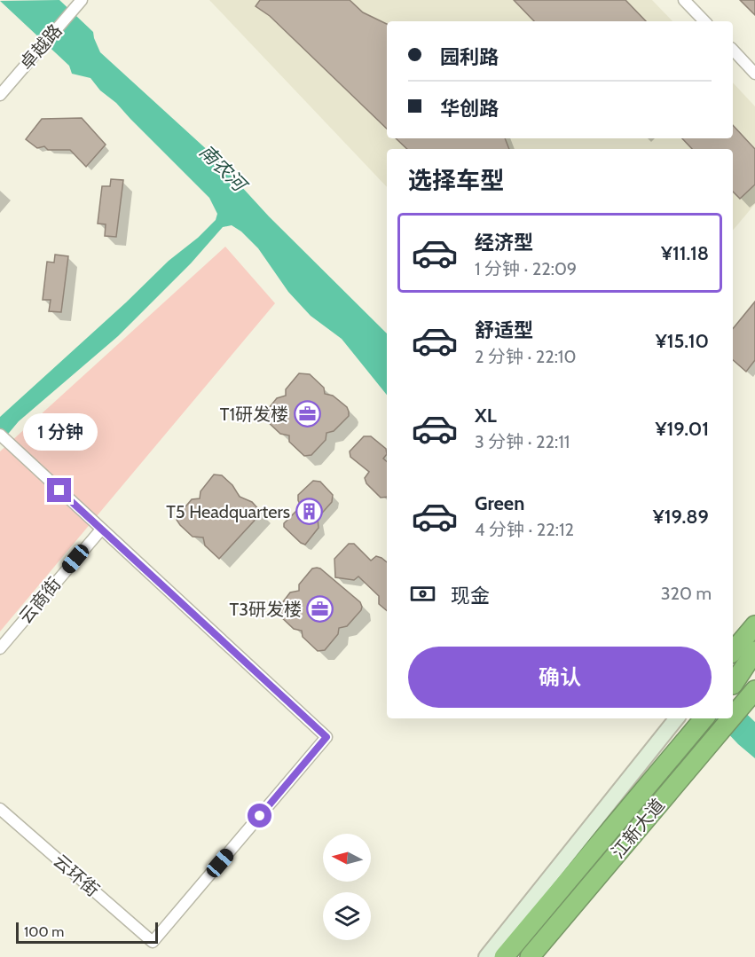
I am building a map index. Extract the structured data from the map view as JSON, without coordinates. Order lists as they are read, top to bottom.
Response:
{
  "streets": {
    "highway": ["江新大道"],
    "street": ["卓越路", "云商街", "云环街"]
  },
  "crossings": [
    ["云商街", "云环街"]
  ],
  "water": ["南农河"],
  "places": {
    "office": ["T1研发楼", "T3研发楼"],
    "building": ["T5 Headquarters"]
  },
  "scale_bar": "100 m",
  "north": "left",
  "page": {
    "banner": ["园利路", "华创路"],
    "heading": "选择车型",
    "list": [
      {
        "name": "经济型",
        "note": "1 分钟 · 22:09",
        "value": "¥11.18"
      },
      {
        "name": "舒适型",
        "note": "2 分钟 · 22:10",
        "value": "¥15.10"
      },
      {
        "name": "XL",
        "note": "3 分钟 · 22:11",
        "value": "¥19.01"
      },
      {
        "name": "Green",
        "note": "4 分钟 · 22:12",
        "value": "¥19.89"
      }
    ],
    "bubble": "1 分钟",
    "pay": ["现金", "320 m"],
    "buttons": "确认",
    "scale": "100 m"
  }
}
